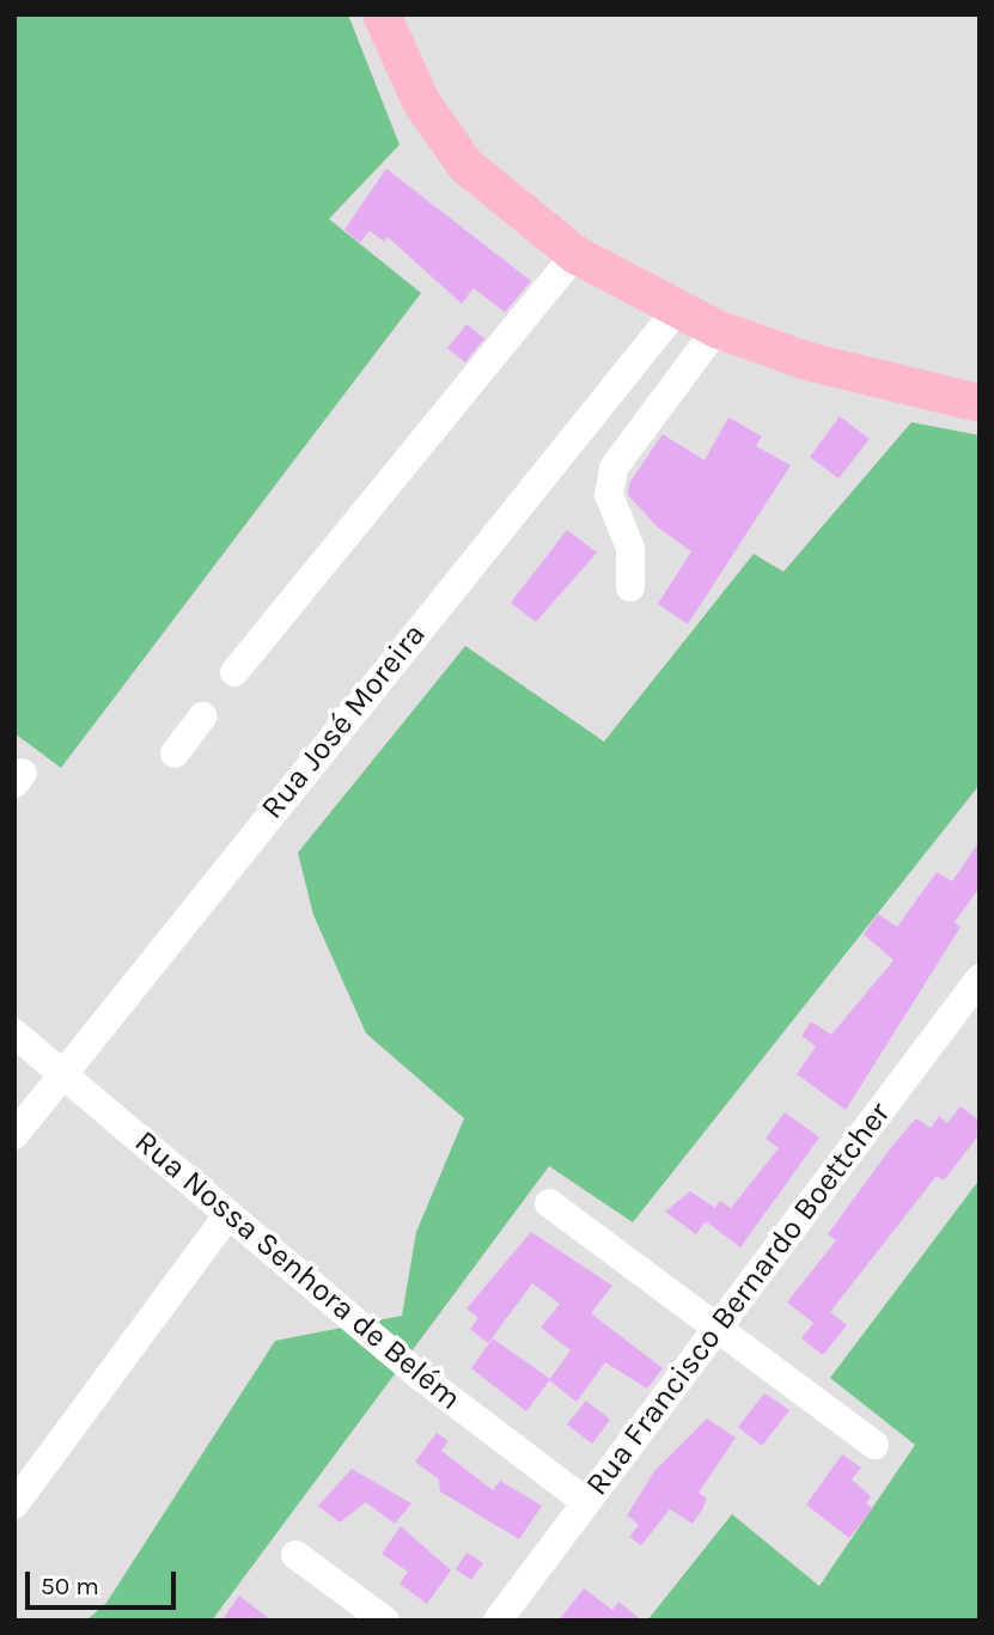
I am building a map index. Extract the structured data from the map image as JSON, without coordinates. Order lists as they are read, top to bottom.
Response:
{
  "streets": {
    "street": ["Rua José Moreira", "Rua Nossa Senhora de Belém", "Rua Francisco Bernardo Boettcher"]
  },
  "crossings": [
    ["Rua José Moreira", "Rua Nossa Senhora de Belém"],
    ["Rua Nossa Senhora de Belém", "Rua Francisco Bernardo Boettcher"]
  ],
  "scale_bar": "50 m"
}
